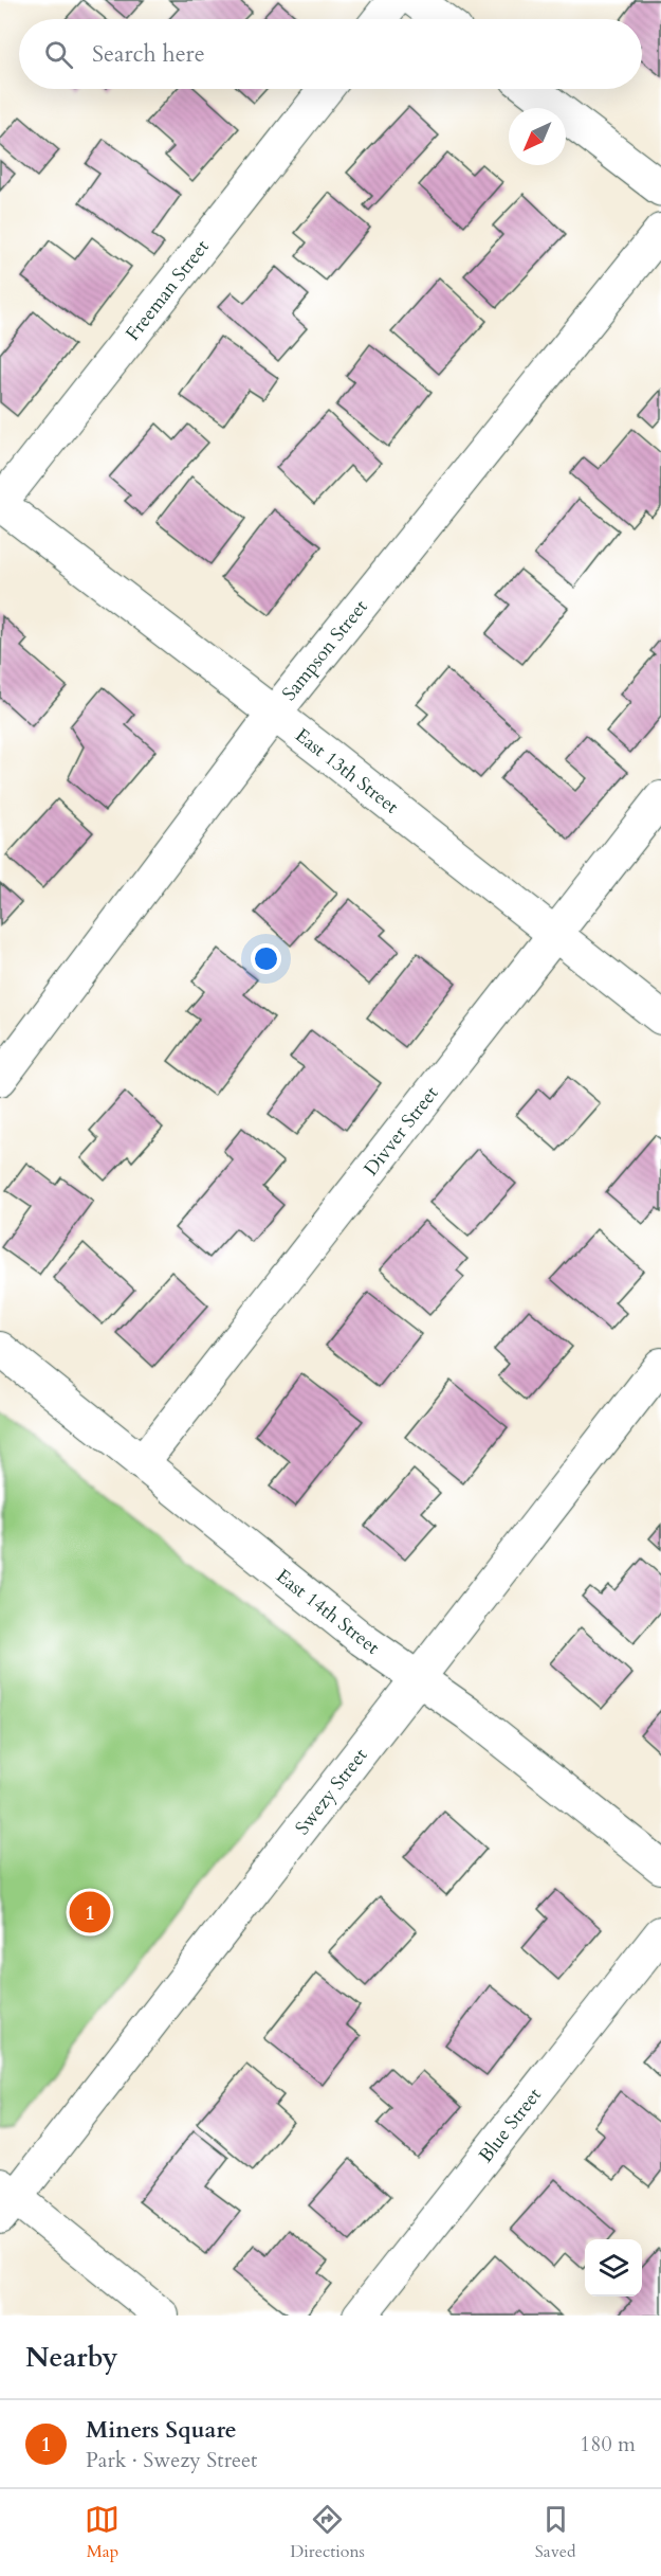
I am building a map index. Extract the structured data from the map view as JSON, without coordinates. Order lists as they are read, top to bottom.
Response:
{
  "streets": {
    "street": [
      "Freeman Street",
      "Sampson Street",
      "East 13th Street",
      "Divver Street",
      "East 14th Street",
      "Swezy Street",
      "Blue Street"
    ]
  },
  "crossings": [
    ["Freeman Street", "East 13th Street"],
    ["Sampson Street", "East 13th Street"],
    ["East 13th Street", "Divver Street"],
    ["Divver Street", "East 14th Street"],
    ["East 14th Street", "Swezy Street"]
  ],
  "north": "bottom left",
  "page": {
    "search": "Search here",
    "pins": "1",
    "heading": "Nearby",
    "list": [
      {
        "mark": "1",
        "name": "Miners Square",
        "note": "Park · Swezy Street",
        "value": "180 m"
      }
    ],
    "nav": ["Map", "Directions", "Saved"]
  }
}
